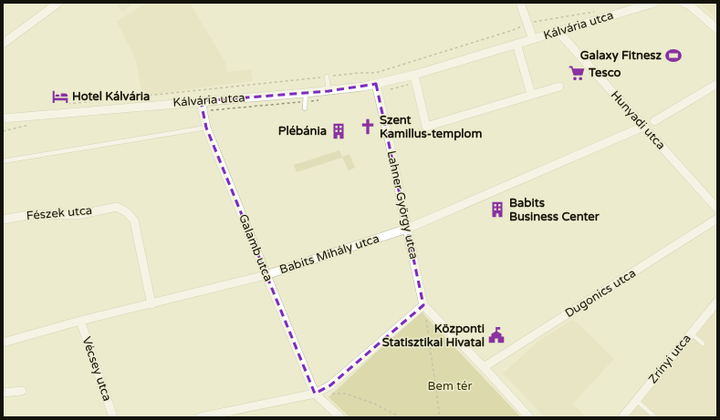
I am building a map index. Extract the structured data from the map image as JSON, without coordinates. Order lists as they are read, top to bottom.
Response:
{
  "streets": {
    "street": [
      "Kálvária utca",
      "Hunyadi utca",
      "Lahner György utca",
      "Fészek utca",
      "Galamb utca",
      "Babits Mihály utca",
      "Dugonics utca",
      "Zrínyi utca",
      "Vécsey utca"
    ]
  },
  "crossings": [
    ["Kálvária utca", "Hunyadi utca"],
    ["Kálvária utca", "Lahner György utca"],
    ["Kálvária utca", "Galamb utca"],
    ["Hunyadi utca", "Babits Mihály utca"],
    ["Lahner György utca", "Babits Mihály utca"],
    ["Fészek utca", "Babits Mihály utca"],
    ["Galamb utca", "Babits Mihály utca"],
    ["Babits Mihály utca", "Vécsey utca"]
  ],
  "parks": ["Bem tér"],
  "places": {
    "sports": ["Galaxy Fitnesz"],
    "supermarket": ["Tesco"],
    "hotel": ["Hotel Kálvária"],
    "church": ["Szent Kamillus-templom"],
    "building": ["Plébánia", "Babits Business Center"],
    "public building": ["Központi Statisztikai Hivatal"]
  }
}
